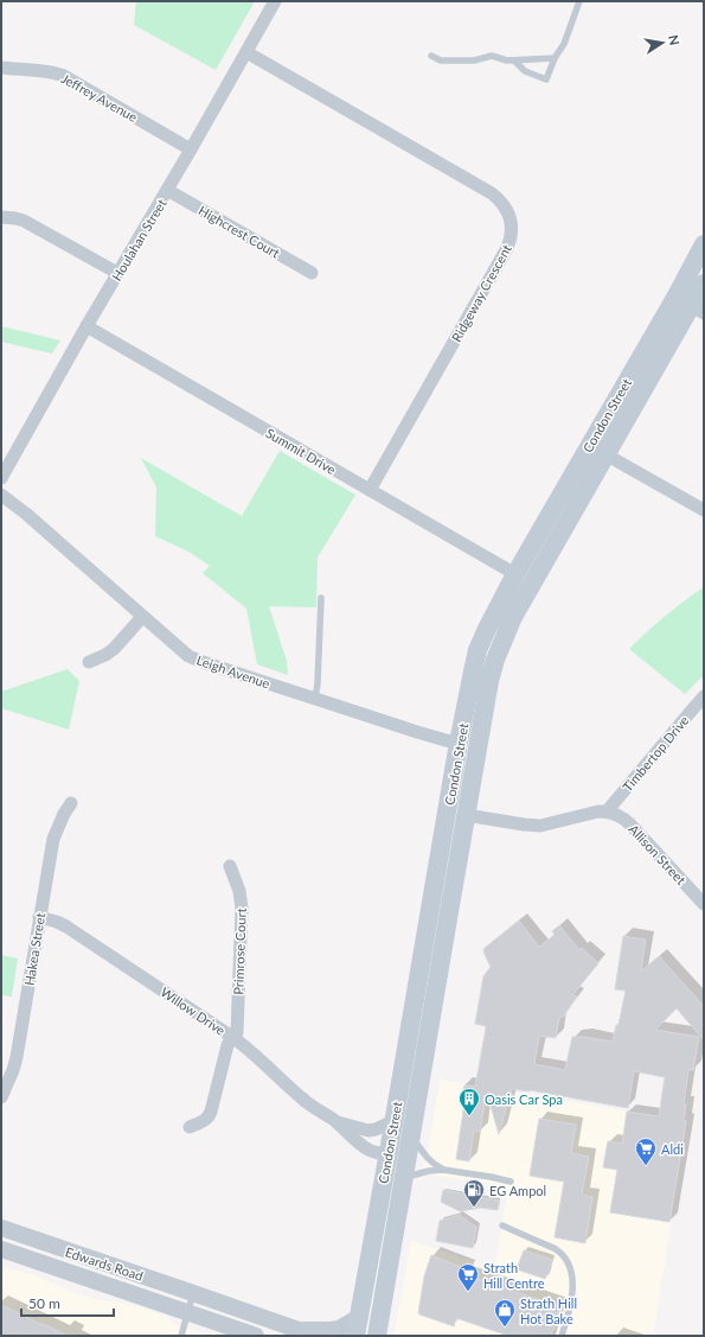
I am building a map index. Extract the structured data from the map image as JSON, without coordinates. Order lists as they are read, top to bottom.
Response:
{
  "streets": {
    "main road": ["Condon Street"],
    "street": [
      "Jeffrey Avenue",
      "Highcrest Court",
      "Houlahan Street",
      "Ridgeway Crescent",
      "Summit Drive",
      "Leigh Avenue",
      "Timbertop Drive",
      "Allison Street",
      "Hakea Street",
      "Primrose Court",
      "Willow Drive",
      "Edwards Road"
    ]
  },
  "crossings": [
    ["Jeffrey Avenue", "Houlahan Street"],
    ["Highcrest Court", "Houlahan Street"],
    ["Houlahan Street", "Ridgeway Crescent"],
    ["Houlahan Street", "Summit Drive"],
    ["Ridgeway Crescent", "Summit Drive"],
    ["Condon Street", "Summit Drive"],
    ["Condon Street", "Leigh Avenue"],
    ["Condon Street", "Willow Drive"],
    ["Timbertop Drive", "Allison Street"],
    ["Hakea Street", "Willow Drive"],
    ["Primrose Court", "Willow Drive"]
  ],
  "places": {
    "building": ["Oasis Car Spa"],
    "supermarket": ["Aldi", "Strath Hill Centre"],
    "fuel station": ["EG Ampol"],
    "shop": ["Strath Hill Hot Bake"]
  },
  "scale_bar": "50 m",
  "north": "right"
}
